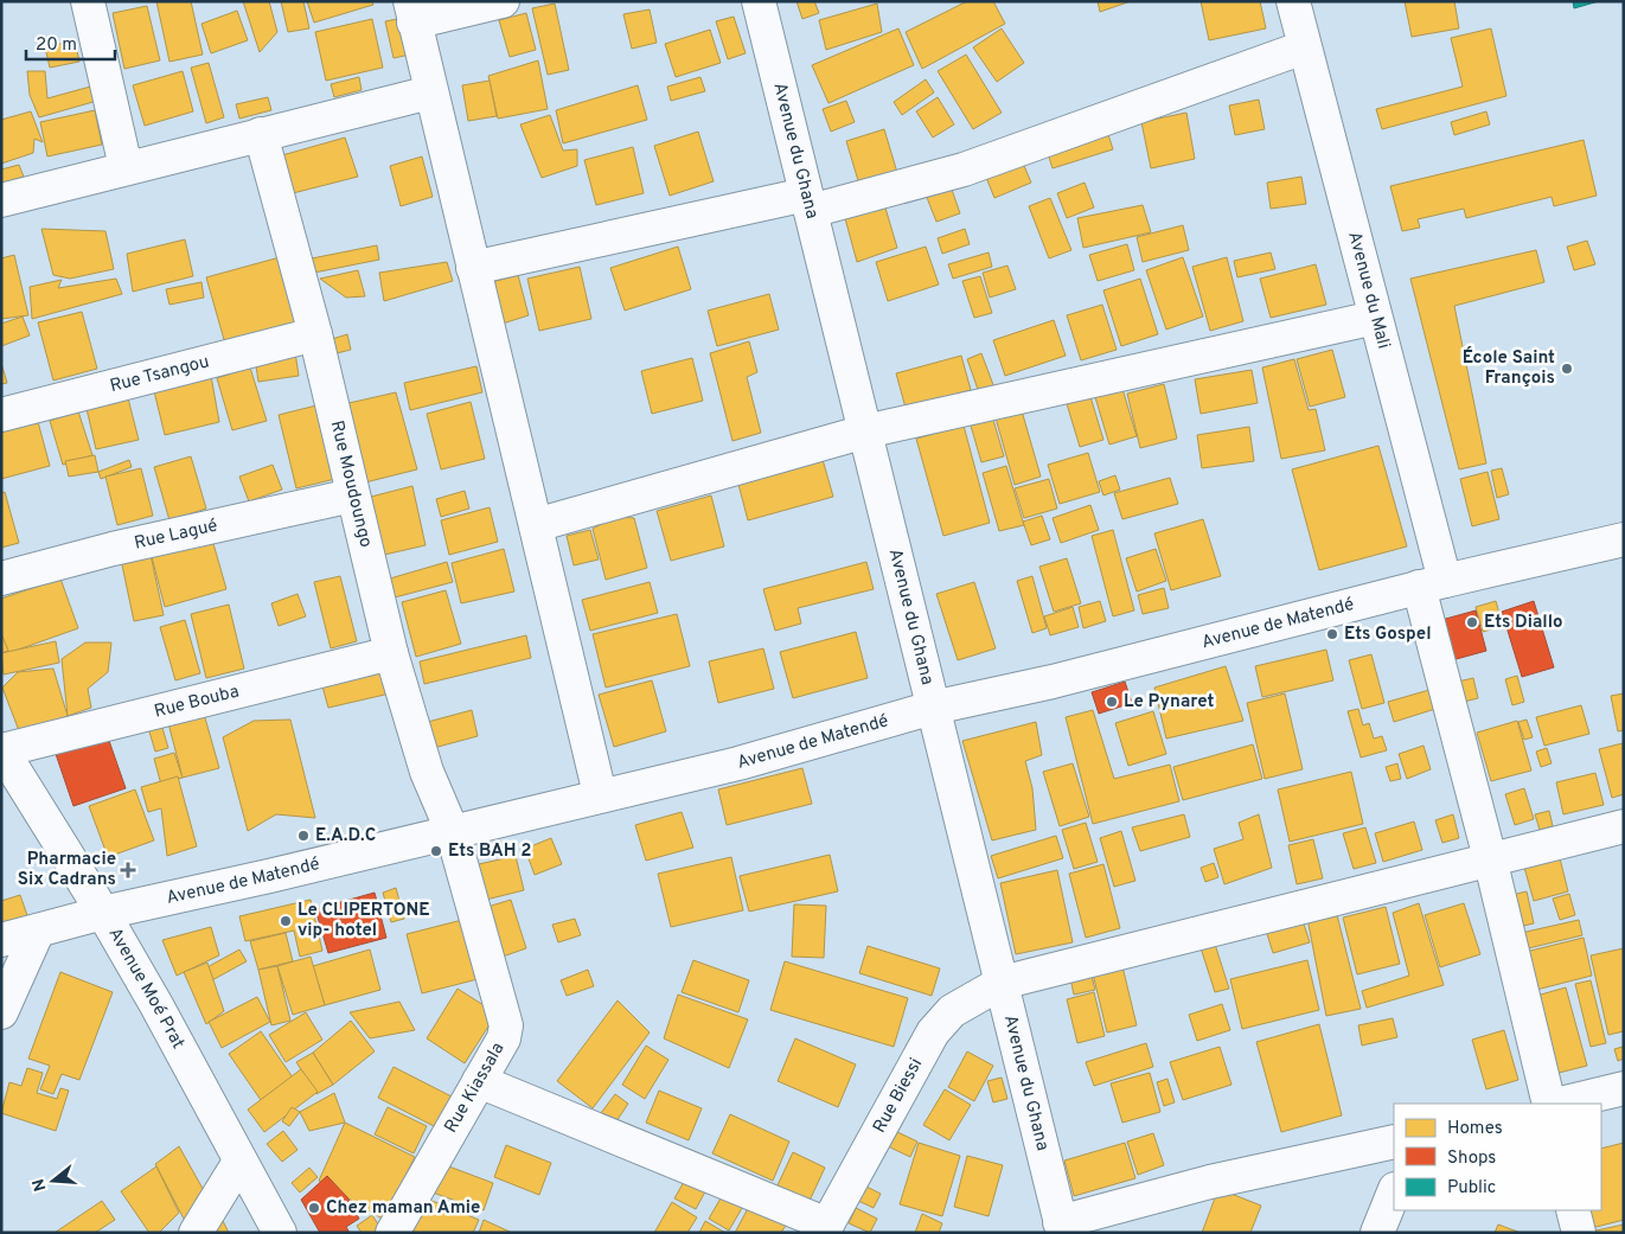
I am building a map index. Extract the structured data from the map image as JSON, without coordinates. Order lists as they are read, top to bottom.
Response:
{
  "streets": {
    "street": [
      "Avenue du Ghana",
      "Avenue du Mali",
      "Rue Tsangou",
      "Rue Moudoungo",
      "Rue Lagué",
      "Avenue de Matendé",
      "Rue Bouba",
      "Avenue Moé Prat",
      "Rue Kiassala",
      "Rue Biessi"
    ]
  },
  "crossings": [
    ["Avenue du Ghana", "Avenue de Matendé"],
    ["Avenue du Ghana", "Rue Biessi"],
    ["Avenue du Mali", "Avenue de Matendé"],
    ["Avenue du Mali", "Rue Biessi"],
    ["Rue Tsangou", "Rue Moudoungo"],
    ["Rue Moudoungo", "Rue Lagué"],
    ["Rue Moudoungo", "Avenue de Matendé"],
    ["Rue Moudoungo", "Rue Bouba"],
    ["Rue Moudoungo", "Rue Kiassala"],
    ["Avenue de Matendé", "Avenue Moé Prat"],
    ["Avenue de Matendé", "Rue Kiassala"],
    ["Rue Bouba", "Avenue Moé Prat"]
  ],
  "places": {
    "other": [
      "École Saint François",
      "Ets Diallo",
      "Ets Gospel",
      "Le Pynaret",
      "E.A.D.C",
      "Ets BAH 2",
      "Le CLIPERTONE vip- hotel",
      "Chez maman Amie"
    ],
    "health": ["Pharmacie Six Cadrans"]
  },
  "legend": ["Homes", "Shops", "Public"],
  "scale_bar": "20 m",
  "north": "left"
}
